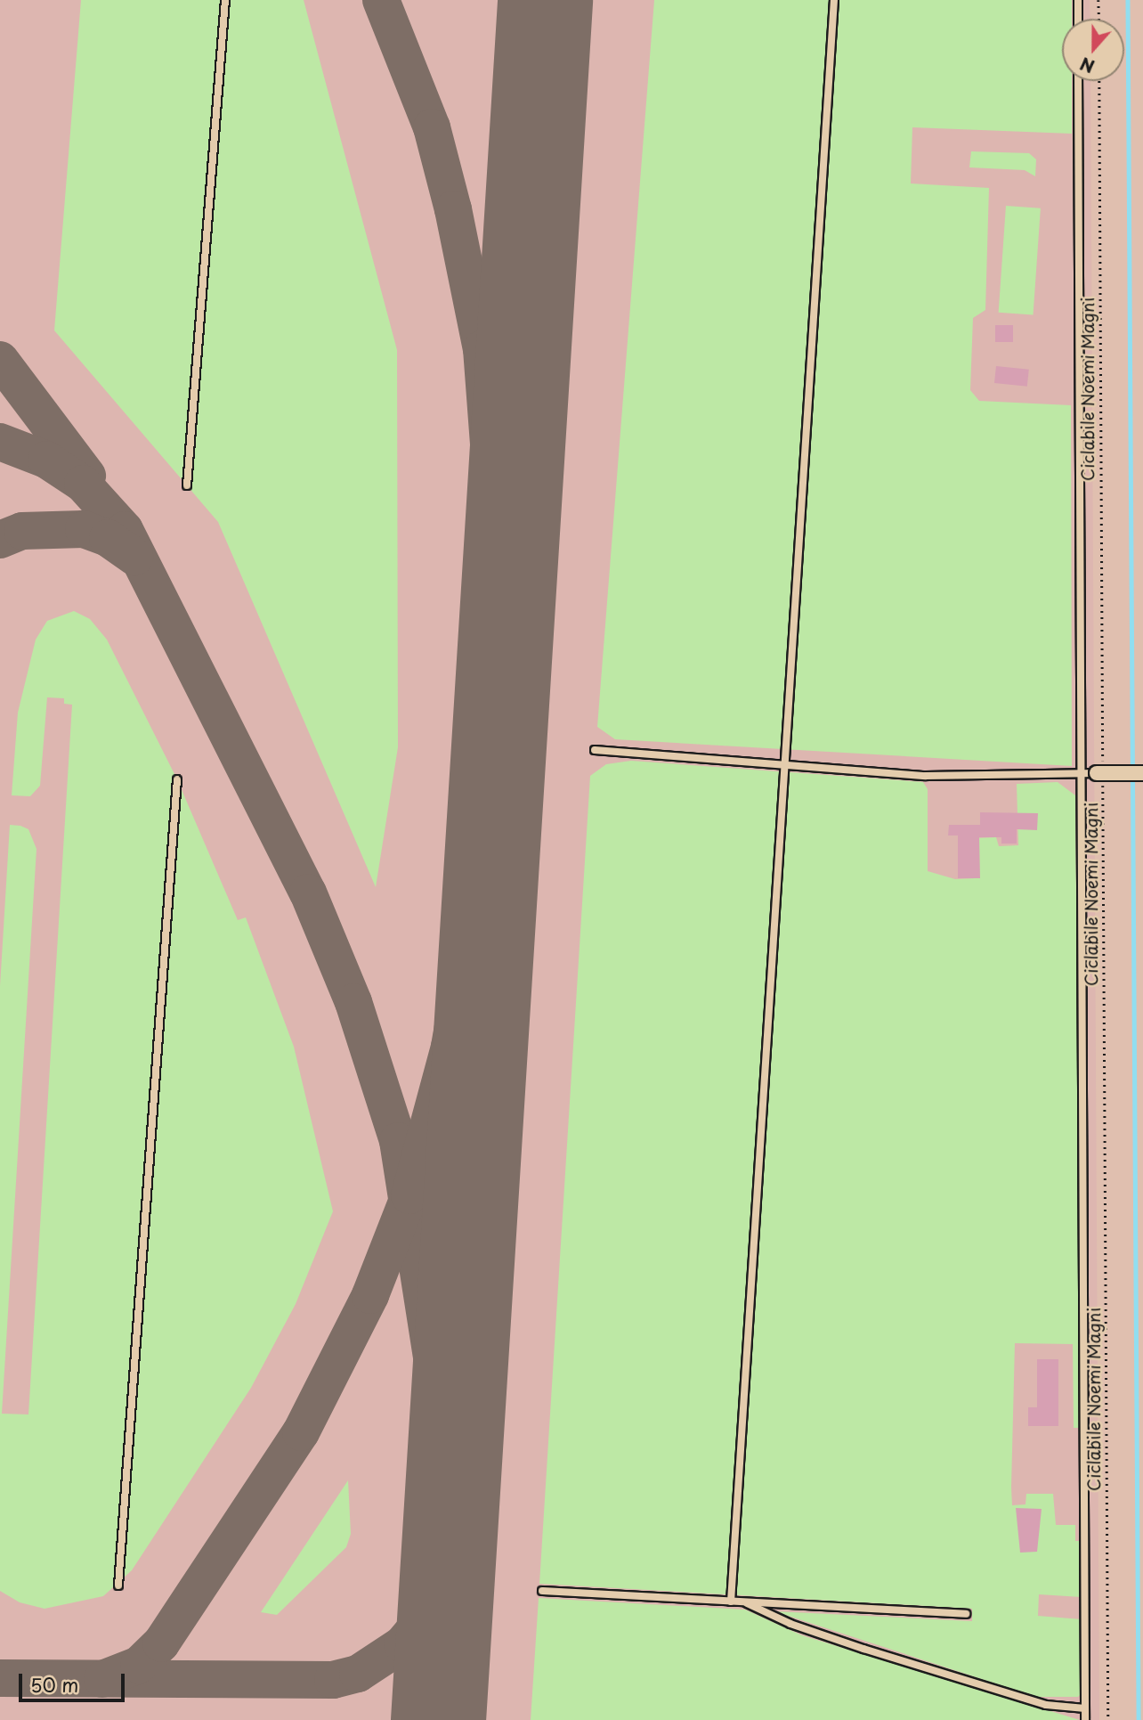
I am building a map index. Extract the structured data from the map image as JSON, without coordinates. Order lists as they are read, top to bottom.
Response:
{
  "streets": {
    "path": ["Ciclabile Noemi Magni"]
  },
  "scale_bar": "50 m",
  "north": "bottom"
}
